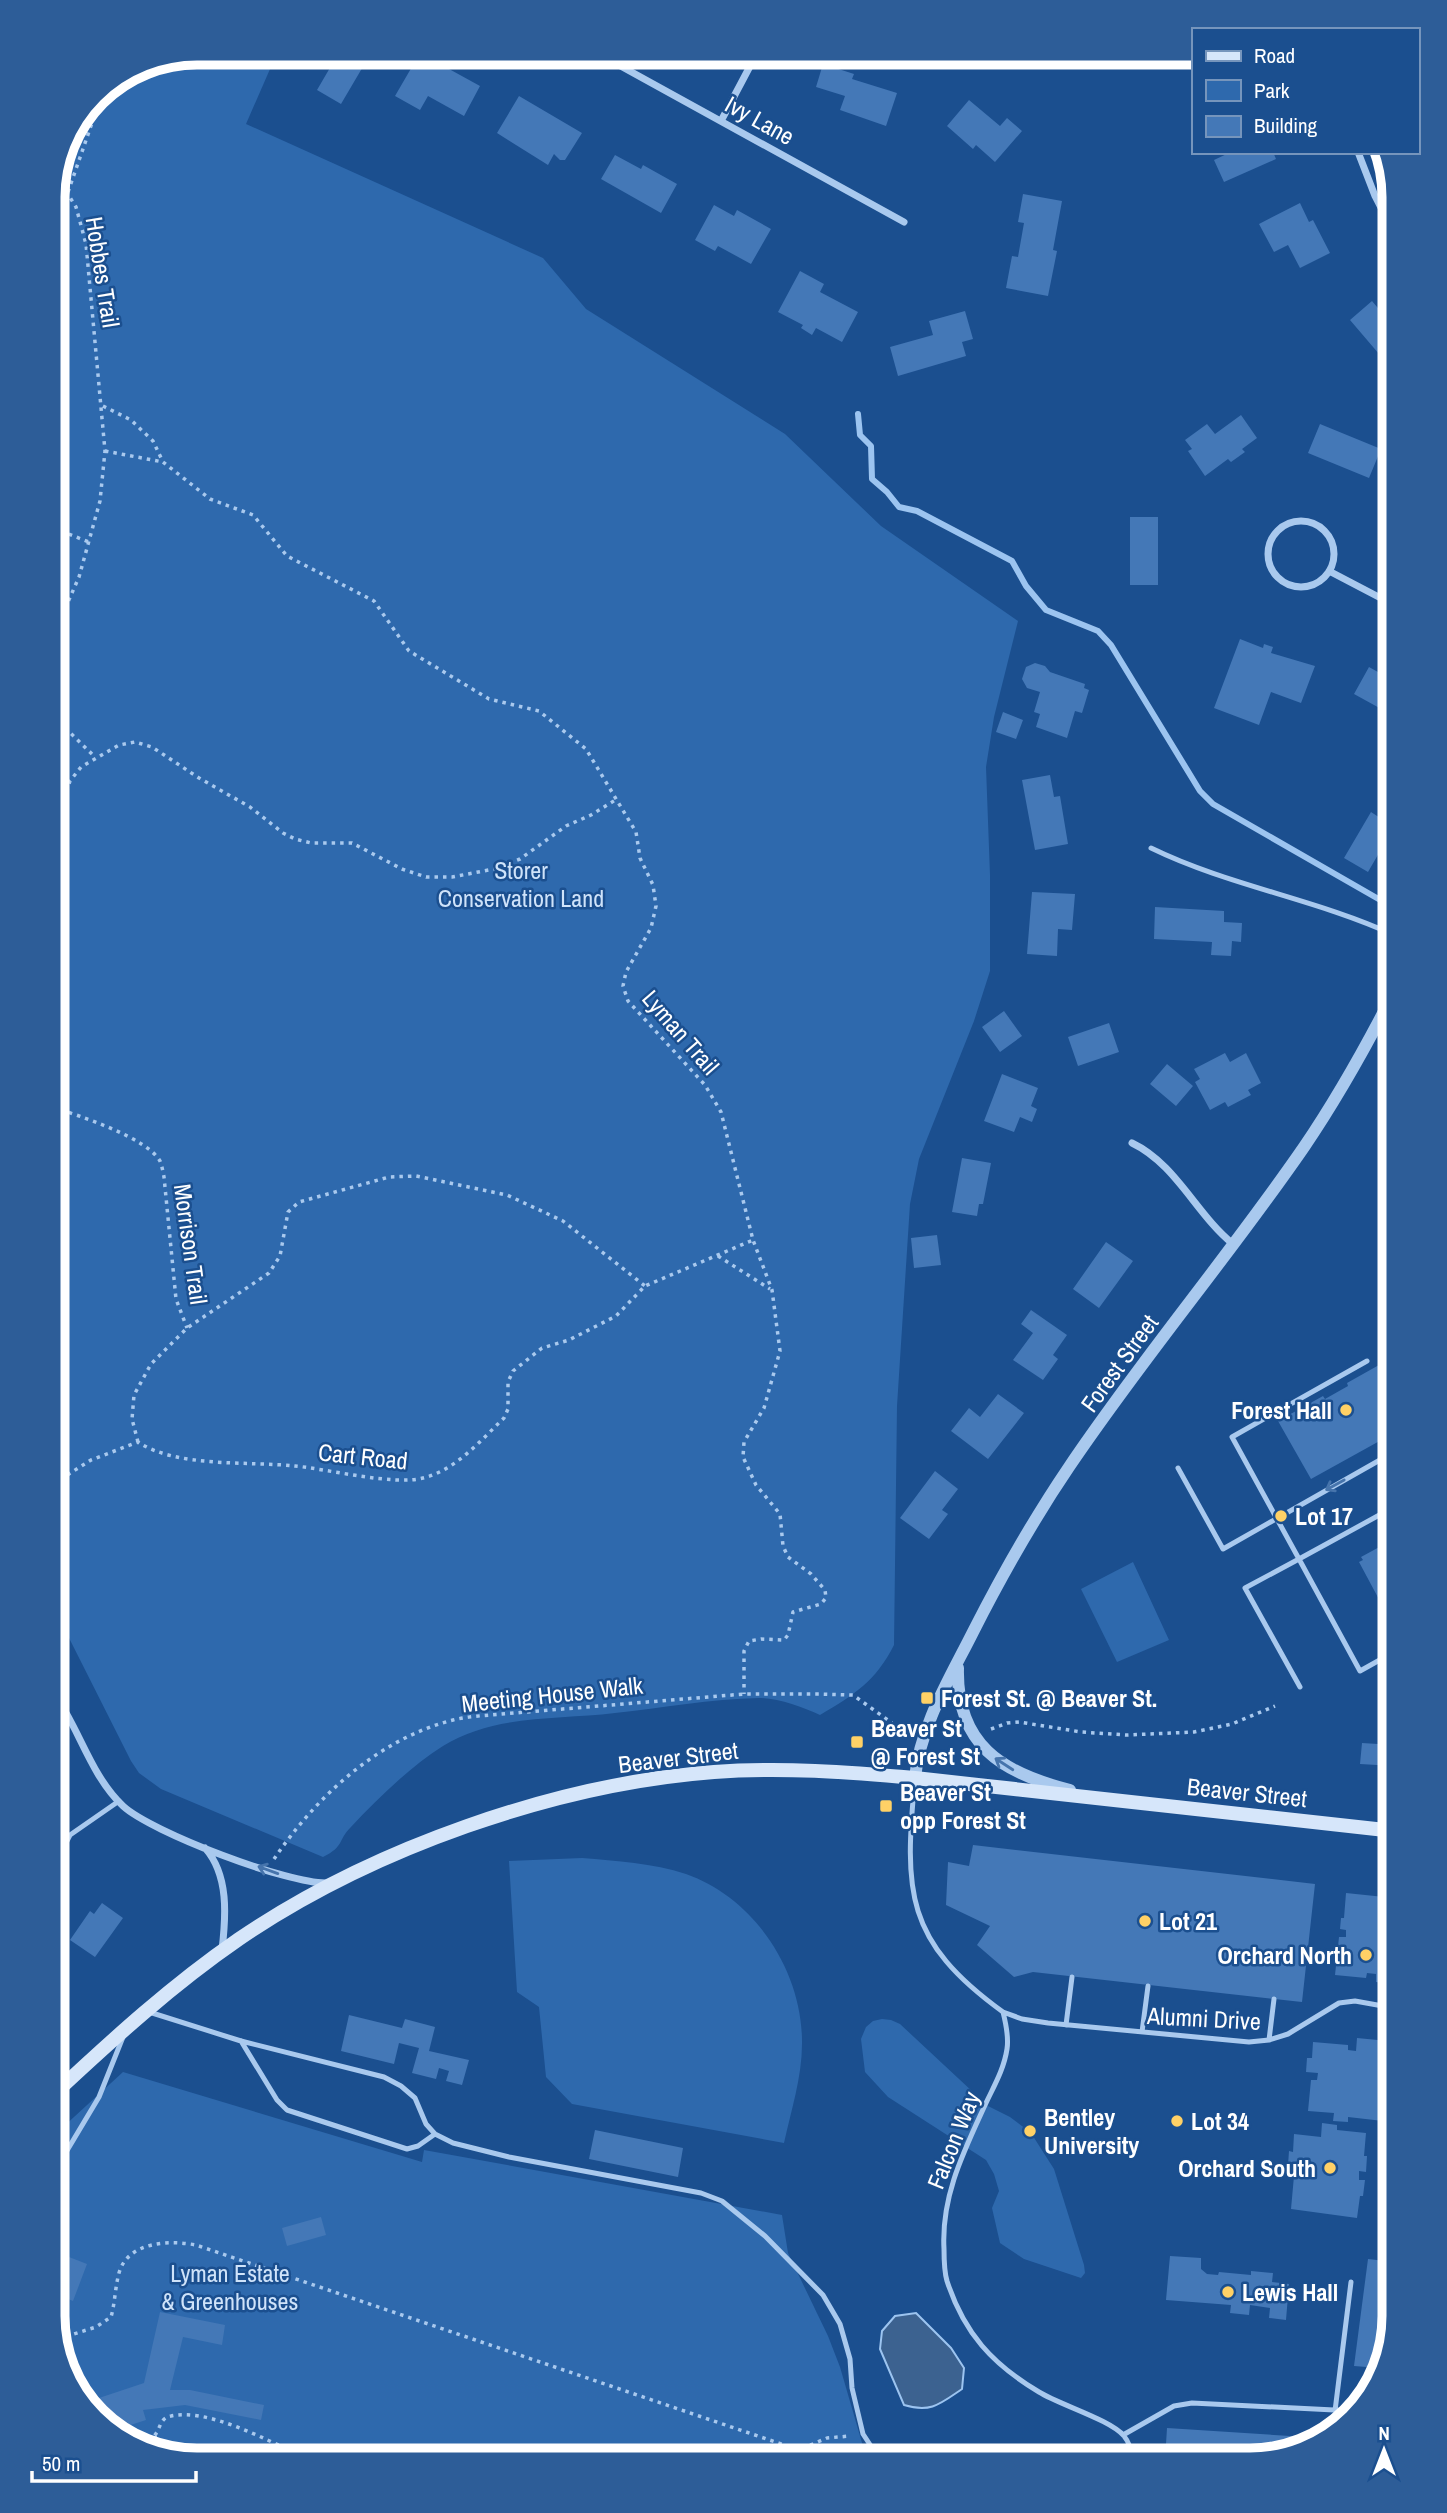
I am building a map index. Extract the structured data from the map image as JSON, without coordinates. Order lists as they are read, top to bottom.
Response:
{
  "streets": {
    "main road": ["Beaver Street"],
    "street": ["Ivy Lane", "Forest Street"],
    "lane": ["Alumni Drive", "Falcon Way"],
    "path": [
      "Hobbes Trail",
      "Lyman Trail",
      "Morrison Trail",
      "Cart Road",
      "Meeting House Walk"
    ]
  },
  "crossings": [
    ["Hobbes Trail", "Lyman Trail"],
    ["Lyman Trail", "Cart Road"],
    ["Lyman Trail", "Meeting House Walk"],
    ["Forest Street", "Beaver Street"],
    ["Alumni Drive", "Falcon Way"]
  ],
  "parks": ["Storer Conservation Land", "Lyman Estate & Greenhouses"],
  "places": {
    "other": [
      "Forest Hall",
      "Lot 17",
      "Lot 21",
      "Orchard North",
      "Lot 34",
      "Bentley University",
      "Orchard South",
      "Lewis Hall"
    ],
    "transit": ["Forest St. @ Beaver St.", "Beaver St @ Forest St", "Beaver St opp Forest St"]
  },
  "legend": ["Road", "Park", "Building"],
  "scale_bar": "50 m",
  "north": "top"
}
